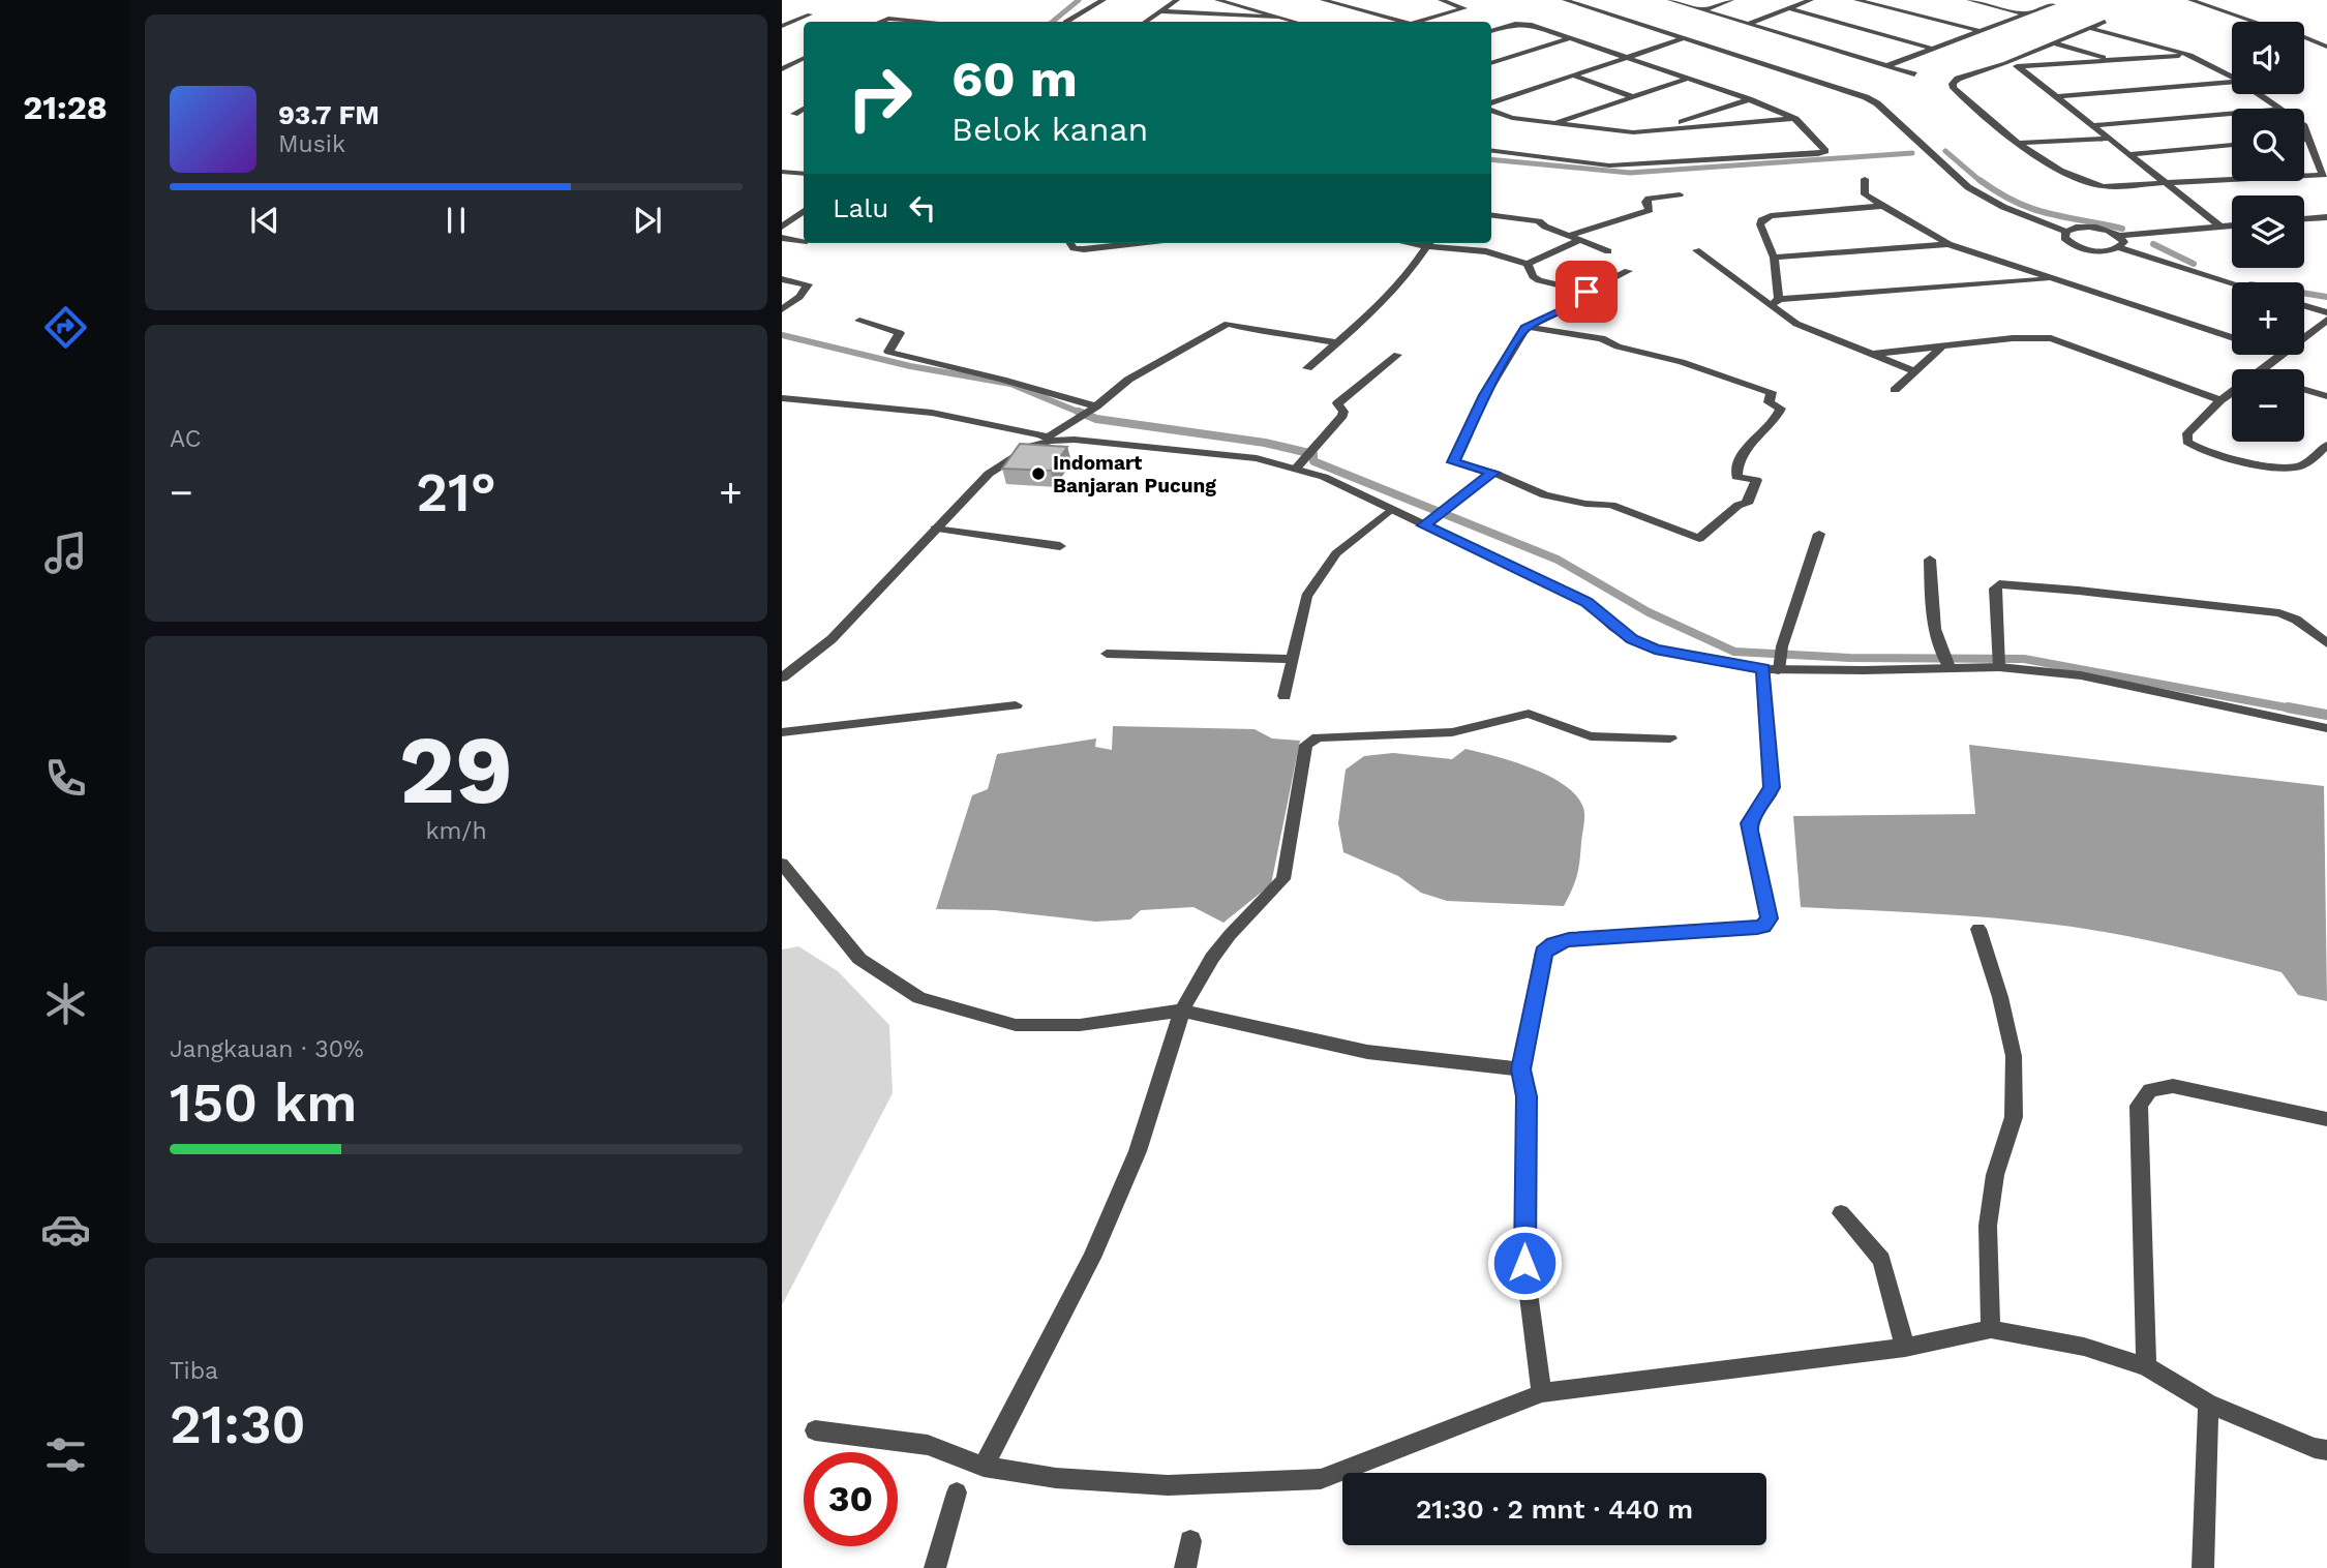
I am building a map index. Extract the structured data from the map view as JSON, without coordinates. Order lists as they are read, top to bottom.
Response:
{
  "places": ["Indomart Banjaran Pucung"],
  "page": {
    "tabs": "21:28",
    "map_buttons": ["+", "−"],
    "turn": ["60 m", "Belok kanan"],
    "song": ["93.7 FM", "Musik"],
    "then": "Lalu",
    "tile": [
      "AC",
      ["29", "km/h"],
      ["Jangkauan · 30%", "150 km"],
      ["Tiba", "21:30"]
    ],
    "heat": ["−", "21°", "+"],
    "limit": "30",
    "trip": "21:30 · 2 mnt · 440 m"
  }
}
